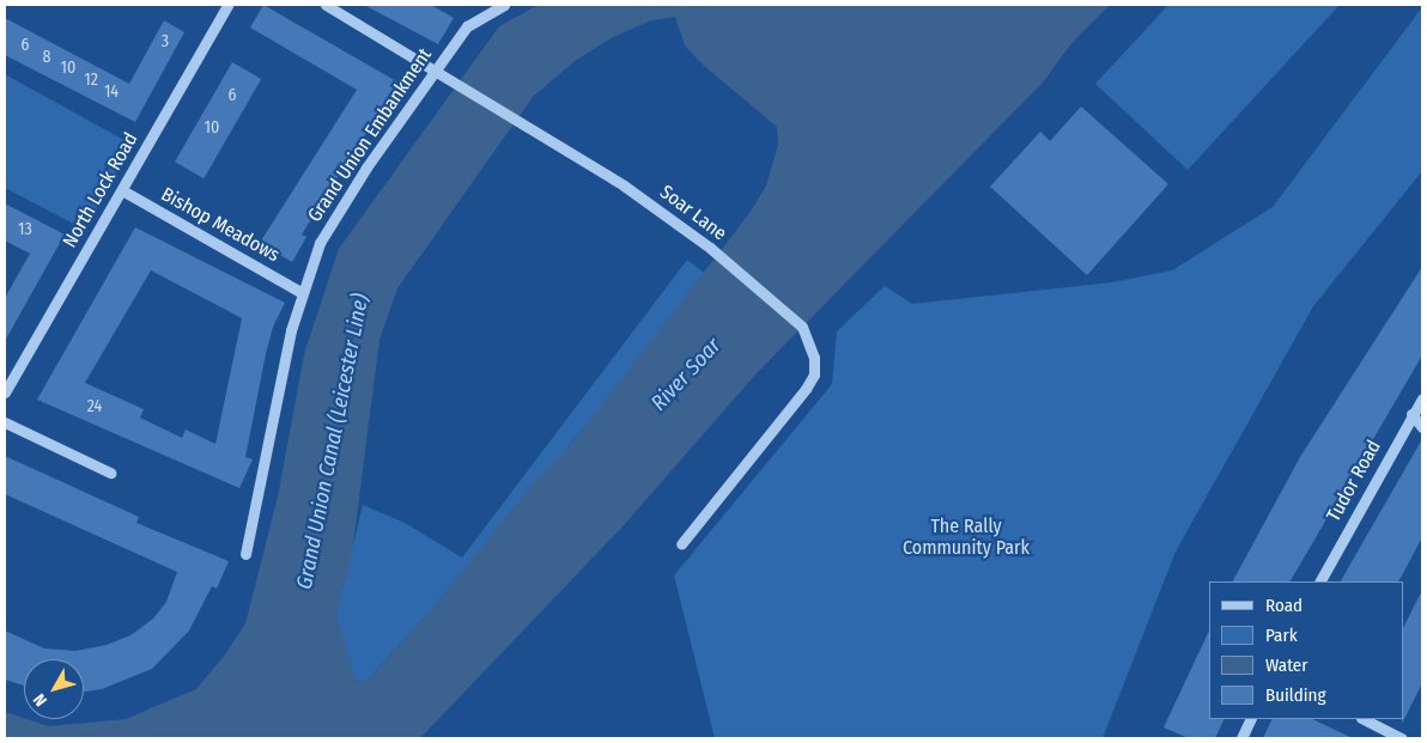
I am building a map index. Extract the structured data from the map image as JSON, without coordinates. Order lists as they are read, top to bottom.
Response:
{
  "streets": {
    "street": [
      "Grand Union Embankment",
      "North Lock Road",
      "Soar Lane",
      "Bishop Meadows",
      "Tudor Road"
    ]
  },
  "crossings": [
    ["Grand Union Embankment", "Soar Lane"],
    ["Grand Union Embankment", "Bishop Meadows"],
    ["North Lock Road", "Bishop Meadows"]
  ],
  "water": ["River Soar", "Grand Union Canal (Leicester Line)"],
  "parks": ["The Rally Community Park"],
  "house_numbers": [
    "3",
    "6",
    "8",
    "10",
    "12",
    "14",
    "6",
    "10",
    "13",
    "24"
  ],
  "legend": [
    "Road",
    "Park",
    "Water",
    "Building"
  ],
  "north": "bottom left"
}
